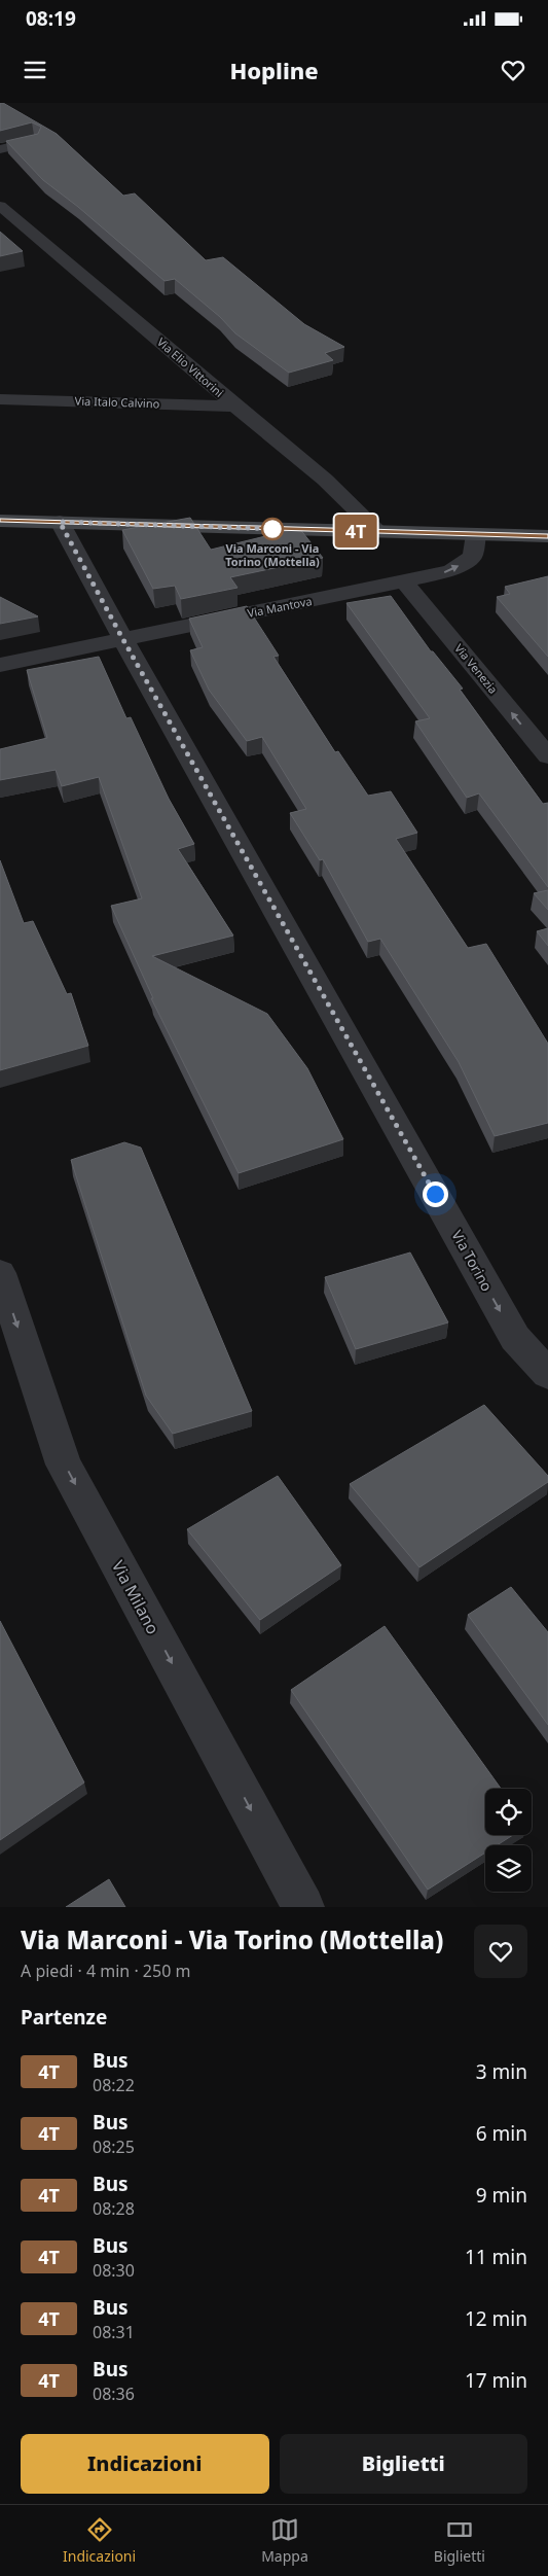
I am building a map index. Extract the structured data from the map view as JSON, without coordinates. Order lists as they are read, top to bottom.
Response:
{
  "streets": {
    "street": [
      "Via Elio Vittorini",
      "Via Italo Calvino",
      "Via Mantova",
      "Via Venezia",
      "Via Torino",
      "Via Milano"
    ]
  },
  "crossings": [
    ["Via Elio Vittorini", "Via Italo Calvino"],
    ["Via Mantova", "Via Venezia"],
    ["Via Mantova", "Via Torino"]
  ],
  "one_way": ["Via Venezia", "Via Torino", "Via Milano"],
  "places": ["Via Marconi - Via Torino (Mottella)"],
  "lines": ["bus line 4T"],
  "page": {
    "status": "08:19",
    "header": "Hopline",
    "on_map": "4T",
    "heading": [
      ["Via Marconi - Via Torino (Mottella)", "A piedi · 4 min · 250 m"],
      "Partenze"
    ],
    "list": [
      {
        "mark": "4T",
        "name": "Bus",
        "note": "08:22",
        "value": "3 min"
      },
      {
        "mark": "4T",
        "name": "Bus",
        "note": "08:25",
        "value": "6 min"
      },
      {
        "mark": "4T",
        "name": "Bus",
        "note": "08:28",
        "value": "9 min"
      },
      {
        "mark": "4T",
        "name": "Bus",
        "note": "08:30",
        "value": "11 min"
      },
      {
        "mark": "4T",
        "name": "Bus",
        "note": "08:31",
        "value": "12 min"
      },
      {
        "mark": "4T",
        "name": "Bus",
        "note": "08:36",
        "value": "17 min"
      }
    ],
    "buttons": ["Indicazioni", "Biglietti"],
    "tabs": ["Indicazioni", "Mappa", "Biglietti"]
  }
}
